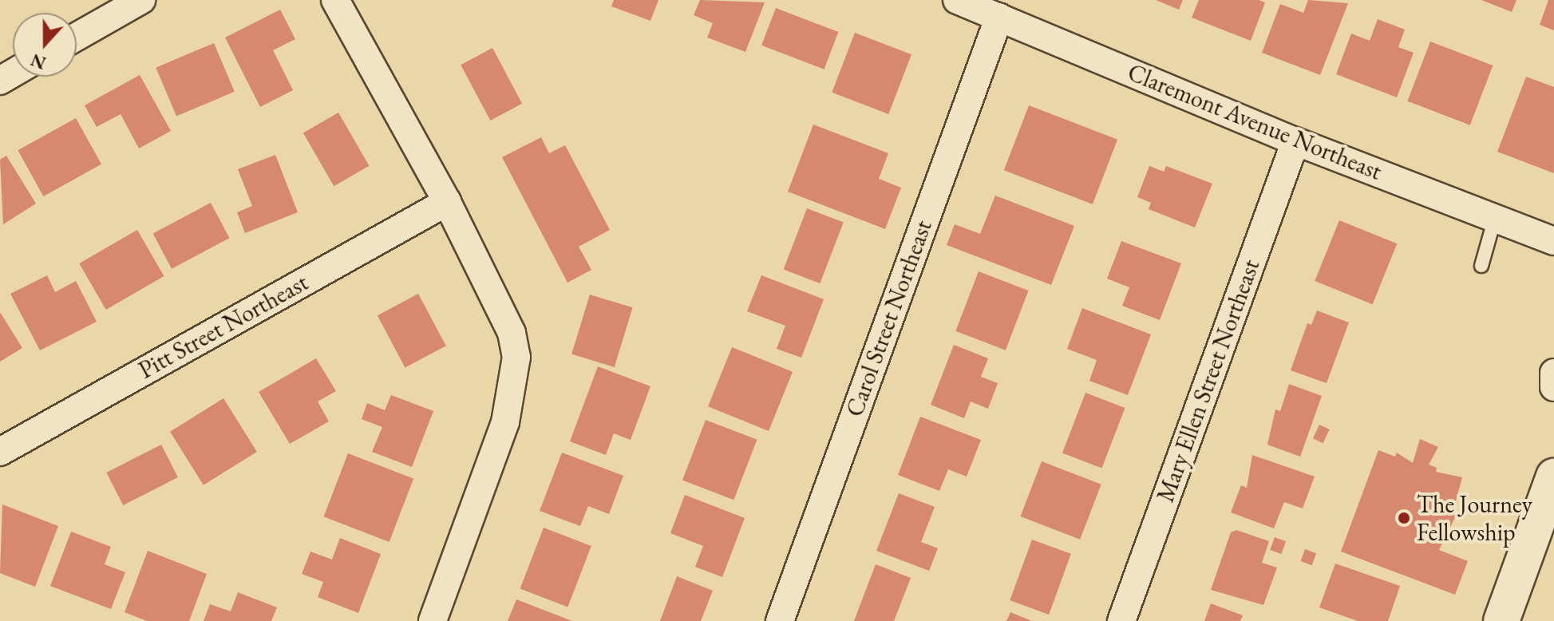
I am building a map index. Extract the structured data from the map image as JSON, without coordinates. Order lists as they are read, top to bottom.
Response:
{
  "streets": {
    "street": [
      "Claremont Avenue Northeast",
      "Carol Street Northeast",
      "Pitt Street Northeast",
      "Mary Ellen Street Northeast"
    ]
  },
  "crossings": [
    ["Claremont Avenue Northeast", "Carol Street Northeast"],
    ["Claremont Avenue Northeast", "Mary Ellen Street Northeast"]
  ],
  "places": ["The Journey Fellowship"],
  "north": "bottom"
}
